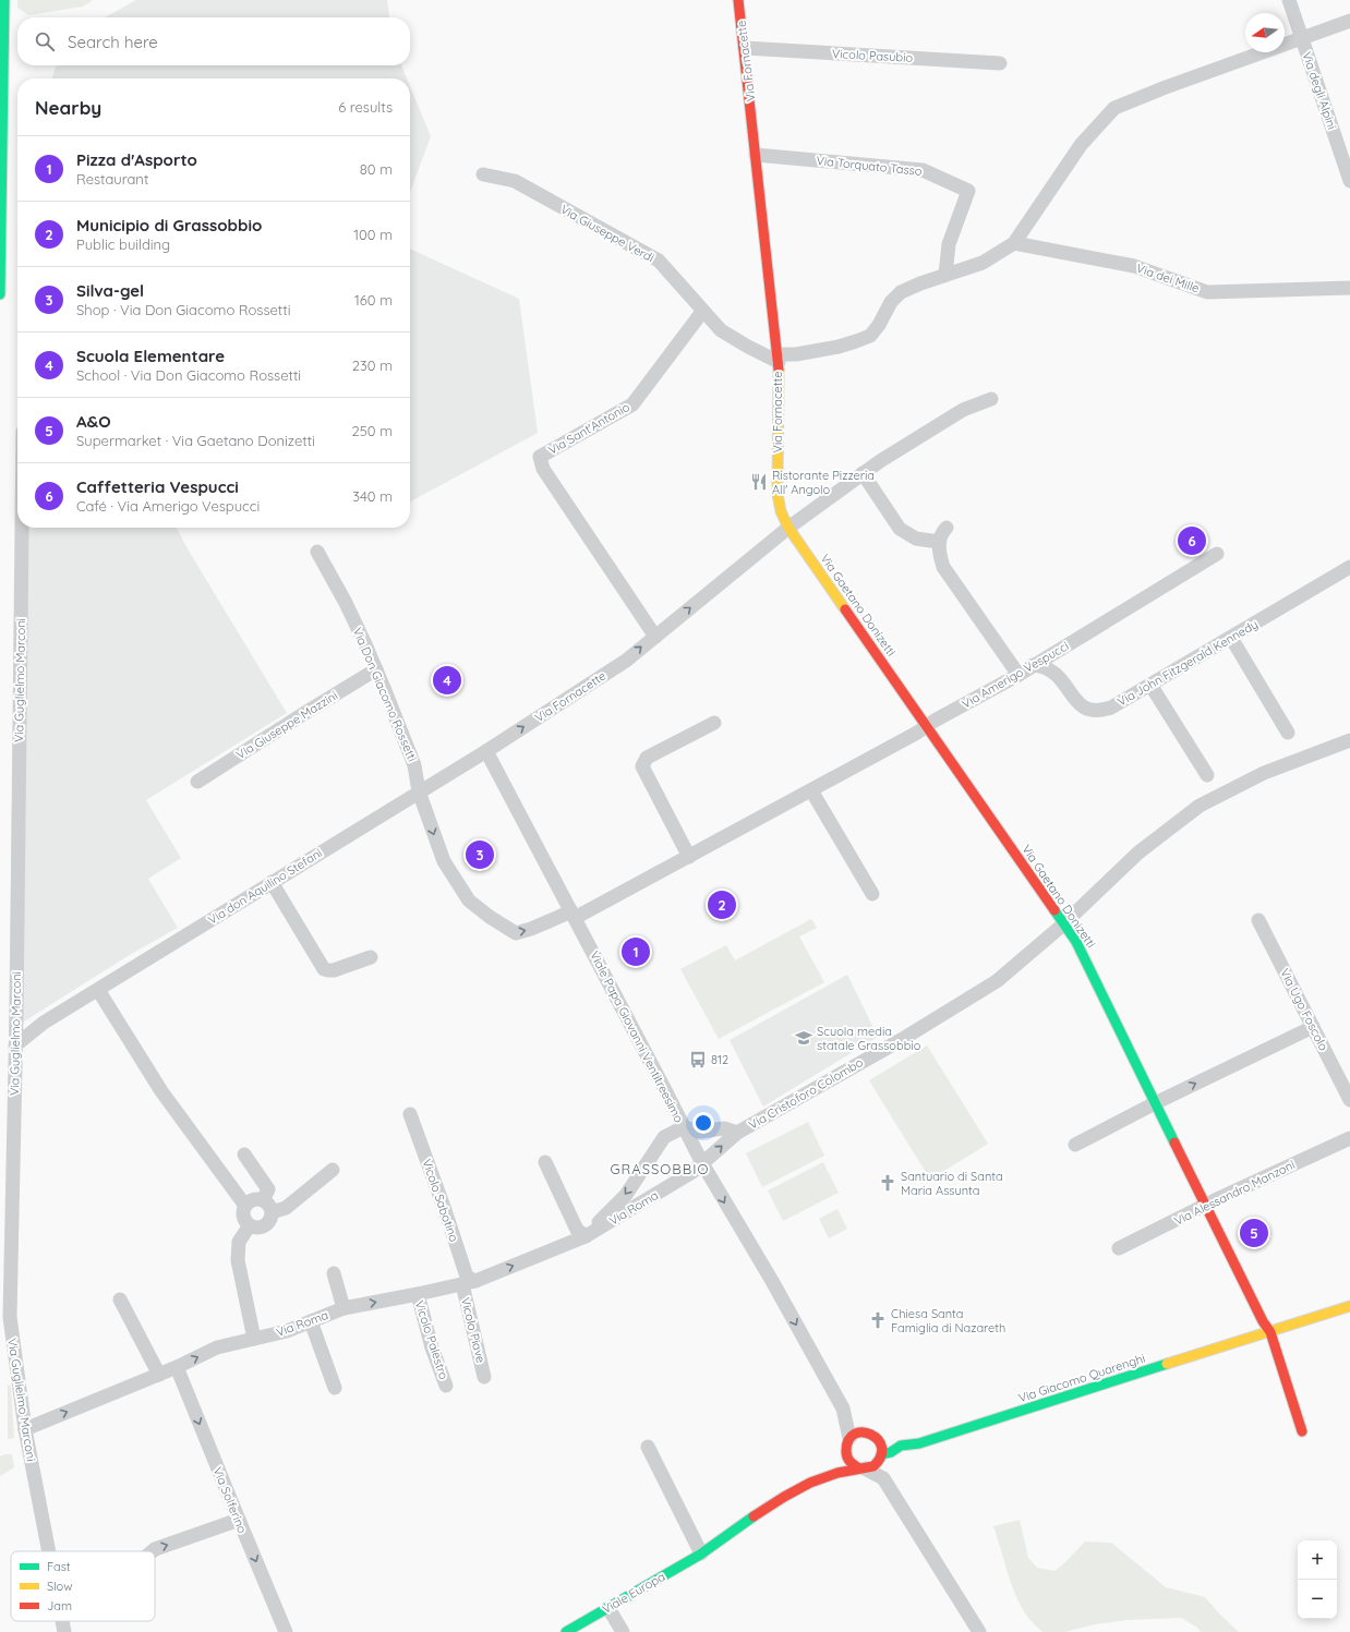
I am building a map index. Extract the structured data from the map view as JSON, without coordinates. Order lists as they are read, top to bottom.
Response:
{
  "streets": {
    "main road": [
      "Via Fornacette",
      "Via Gaetano Donizetti",
      "Via Giacomo Quarenghi",
      "Viale Europa"
    ],
    "street": [
      "Vicolo Pasubio",
      "Via degli Alpini",
      "Via Torquato Tasso",
      "Via Giuseppe Verdi",
      "Via dei Mille",
      "Via Sant'Antonio",
      "Via John Fitzgerald Kennedy",
      "Via Amerigo Vespucci",
      "Via Guglielmo Marconi",
      "Via Don Giacomo Rossetti",
      "Via Giuseppe Mazzini",
      "Via don Aquilino Stefani",
      "Via Ugo Foscolo",
      "Viale Papa Giovanni Ventitreesimo",
      "Via Cristoforo Colombo",
      "Via Alessandro Manzoni",
      "Vicolo Sabotino",
      "Via Roma",
      "Vicolo Piave",
      "Vicolo Palestro",
      "Via Solferino"
    ]
  },
  "crossings": [
    ["Vicolo Pasubio", "Via Fornacette"],
    ["Via Fornacette", "Via Torquato Tasso"],
    ["Via Fornacette", "Via Giuseppe Verdi"],
    ["Via Fornacette", "Via Sant'Antonio"],
    ["Via Fornacette", "Via Gaetano Donizetti"],
    ["Via Fornacette", "Via don Aquilino Stefani"],
    ["Via Fornacette", "Viale Papa Giovanni Ventitreesimo"],
    ["Via Giuseppe Verdi", "Via Sant'Antonio"],
    ["Via Gaetano Donizetti", "Via Amerigo Vespucci"],
    ["Via Gaetano Donizetti", "Via Cristoforo Colombo"],
    ["Via Gaetano Donizetti", "Via Alessandro Manzoni"],
    ["Via Gaetano Donizetti", "Via Giacomo Quarenghi"],
    ["Via John Fitzgerald Kennedy", "Via Amerigo Vespucci"],
    ["Via Amerigo Vespucci", "Via Don Giacomo Rossetti"],
    ["Via Amerigo Vespucci", "Viale Papa Giovanni Ventitreesimo"],
    ["Via Guglielmo Marconi", "Via don Aquilino Stefani"],
    ["Via Guglielmo Marconi", "Via Roma"],
    ["Via Don Giacomo Rossetti", "Via Giuseppe Mazzini"],
    ["Via Don Giacomo Rossetti", "Via don Aquilino Stefani"],
    ["Via Don Giacomo Rossetti", "Viale Papa Giovanni Ventitreesimo"],
    ["Via don Aquilino Stefani", "Viale Papa Giovanni Ventitreesimo"],
    ["Viale Papa Giovanni Ventitreesimo", "Via Cristoforo Colombo"],
    ["Viale Papa Giovanni Ventitreesimo", "Via Roma"],
    ["Viale Papa Giovanni Ventitreesimo", "Viale Europa"],
    ["Via Cristoforo Colombo", "Via Roma"],
    ["Vicolo Sabotino", "Via Roma"],
    ["Vicolo Sabotino", "Vicolo Piave"],
    ["Via Roma", "Vicolo Piave"],
    ["Via Roma", "Vicolo Palestro"],
    ["Via Roma", "Via Solferino"],
    ["Via Giacomo Quarenghi", "Viale Europa"]
  ],
  "one_way": [
    "Via Fornacette",
    "Via Don Giacomo Rossetti",
    "Viale Papa Giovanni Ventitreesimo",
    "Via Solferino"
  ],
  "districts": ["GRASSOBBIO"],
  "places": {
    "restaurant": ["Ristorante Pizzeria All' Angolo"],
    "school or university": ["Scuola media statale Grassobbio"],
    "bus stop": ["812"],
    "church": ["Santuario di Santa Maria Assunta", "Chiesa Santa Famiglia di Nazareth"]
  },
  "legend": ["Fast", "Slow", "Jam"],
  "north": "left",
  "page": {
    "search": "Search here",
    "heading": ["Nearby", "6 results"],
    "list": [
      {
        "mark": "1",
        "name": "Pizza d'Asporto",
        "note": "Restaurant",
        "value": "80 m"
      },
      {
        "mark": "2",
        "name": "Municipio di Grassobbio",
        "note": "Public building",
        "value": "100 m"
      },
      {
        "mark": "3",
        "name": "Silva-gel",
        "note": "Shop · Via Don Giacomo Rossetti",
        "value": "160 m"
      },
      {
        "mark": "4",
        "name": "Scuola Elementare",
        "note": "School · Via Don Giacomo Rossetti",
        "value": "230 m"
      },
      {
        "mark": "5",
        "name": "A&O",
        "note": "Supermarket · Via Gaetano Donizetti",
        "value": "250 m"
      },
      {
        "mark": "6",
        "name": "Caffetteria Vespucci",
        "note": "Café · Via Amerigo Vespucci",
        "value": "340 m"
      }
    ],
    "pins": [
      "6",
      "4",
      "3",
      "2",
      "1",
      "5"
    ],
    "map_buttons": ["+", "−"]
  }
}
